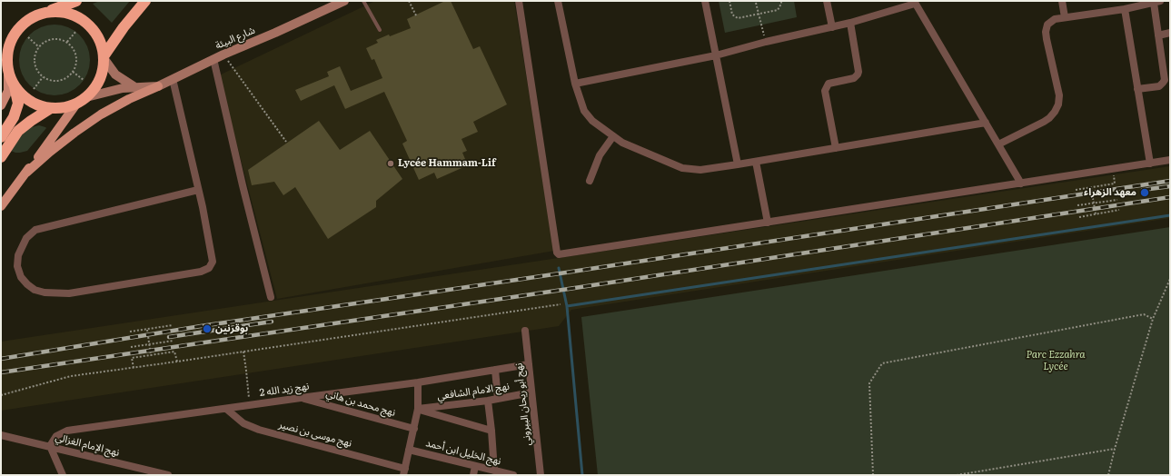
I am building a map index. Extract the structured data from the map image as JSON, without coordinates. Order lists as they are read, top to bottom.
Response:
{
  "streets": {
    "main road": ["شارع البيئة"],
    "street": [
      "نهج زيد الله 2",
      "نهج الامام الشافعي",
      "نهج محمد بن هاني",
      "نهج أبو ريحان البيروني",
      "نهج موسى بن نصير",
      "نهج الإمام الغزالي",
      "نهج الخليل ابن أحمد"
    ]
  },
  "crossings": [
    ["نهج زيد الله 2", "نهج محمد بن هاني"],
    ["نهج زيد الله 2", "نهج أبو ريحان البيروني"],
    ["نهج زيد الله 2", "نهج موسى بن نصير"],
    ["نهج زيد الله 2", "نهج الإمام الغزالي"],
    ["نهج الامام الشافعي", "نهج أبو ريحان البيروني"]
  ],
  "parks": ["Parc Ezzahra Lycée"],
  "places": ["Lycée Hammam-Lif", "معهد الزهراء", "بوقرنين"]
}
